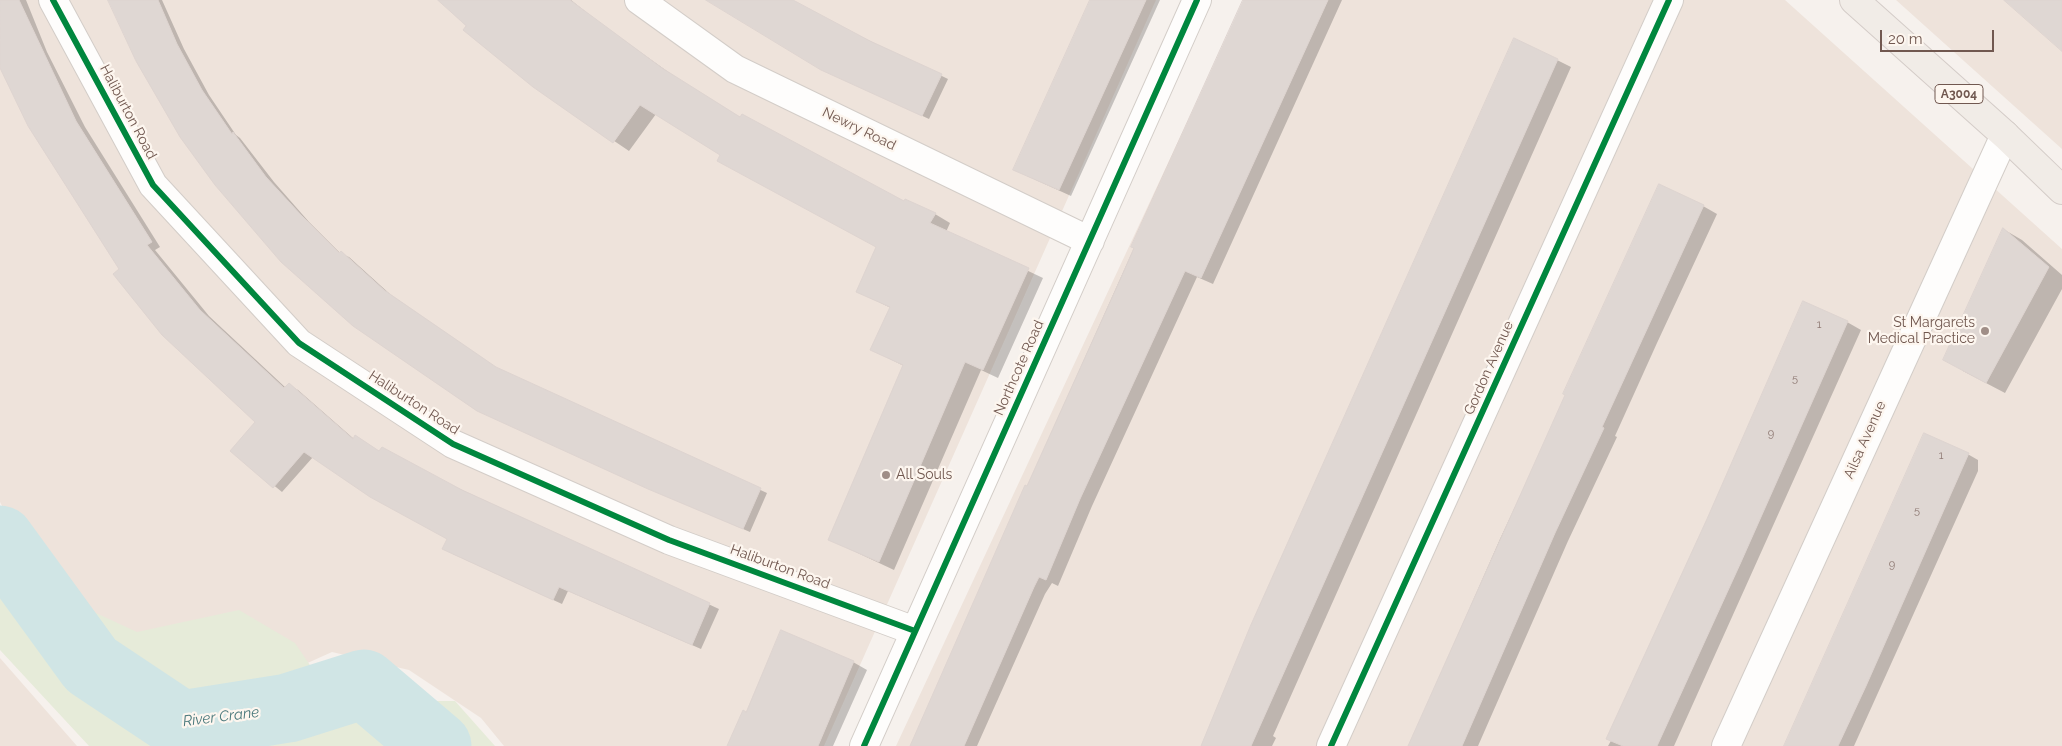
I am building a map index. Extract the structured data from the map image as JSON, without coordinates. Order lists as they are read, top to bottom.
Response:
{
  "streets": {
    "main road": ["A3004"],
    "street": [
      "Haliburton Road",
      "Newry Road",
      "Northcote Road",
      "Gordon Avenue",
      "Ailsa Avenue"
    ]
  },
  "crossings": [
    ["A3004", "Ailsa Avenue"],
    ["Haliburton Road", "Northcote Road"],
    ["Newry Road", "Northcote Road"]
  ],
  "water": ["River Crane"],
  "places": ["St Margarets Medical Practice", "All Souls"],
  "house_numbers": [
    "1",
    "5",
    "9",
    "1",
    "5",
    "9"
  ],
  "scale_bar": "20 m"
}
